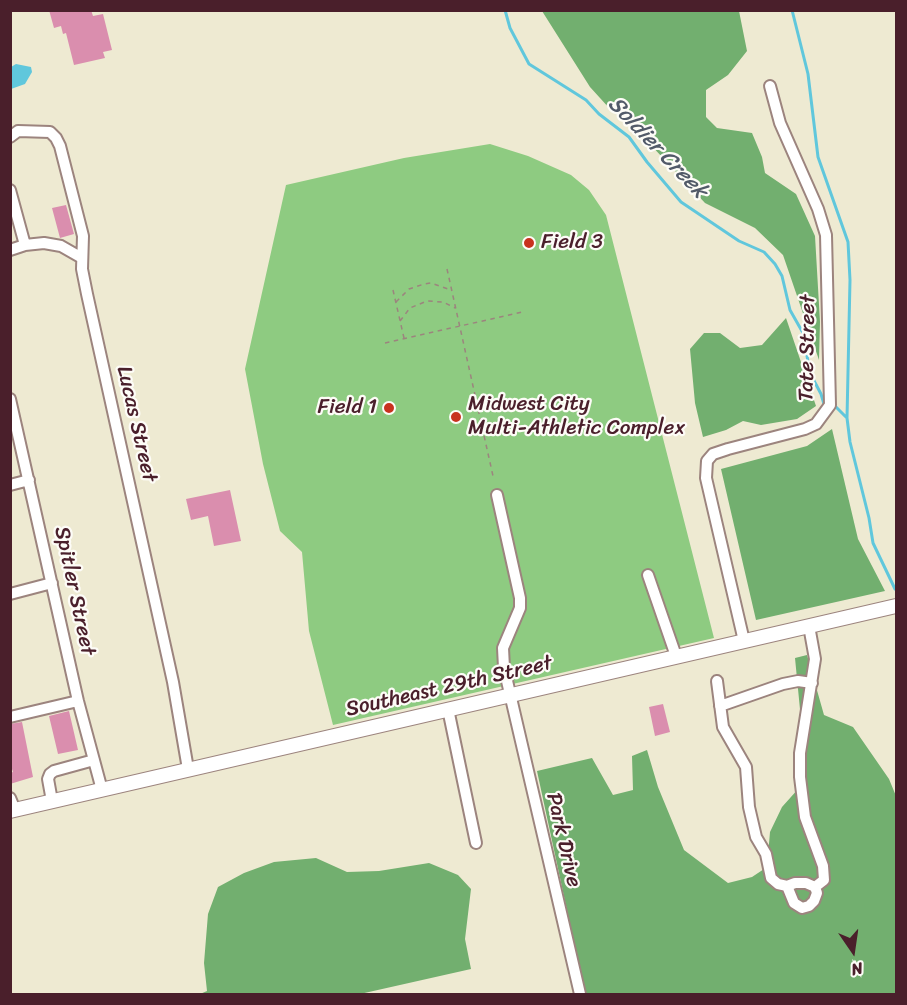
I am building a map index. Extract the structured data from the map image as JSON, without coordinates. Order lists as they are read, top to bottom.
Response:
{
  "streets": {
    "main road": ["Southeast 29th Street"],
    "street": [
      "Tate Street",
      "Lucas Street",
      "Spitler Street",
      "Park Drive"
    ]
  },
  "crossings": [
    ["Tate Street", "Southeast 29th Street"],
    ["Lucas Street", "Southeast 29th Street"],
    ["Spitler Street", "Southeast 29th Street"],
    ["Southeast 29th Street", "Park Drive"]
  ],
  "water": ["Soldier Creek"],
  "places": ["Field 3", "Field 1", "Midwest City Multi-Athletic Complex"],
  "north": "bottom"
}
